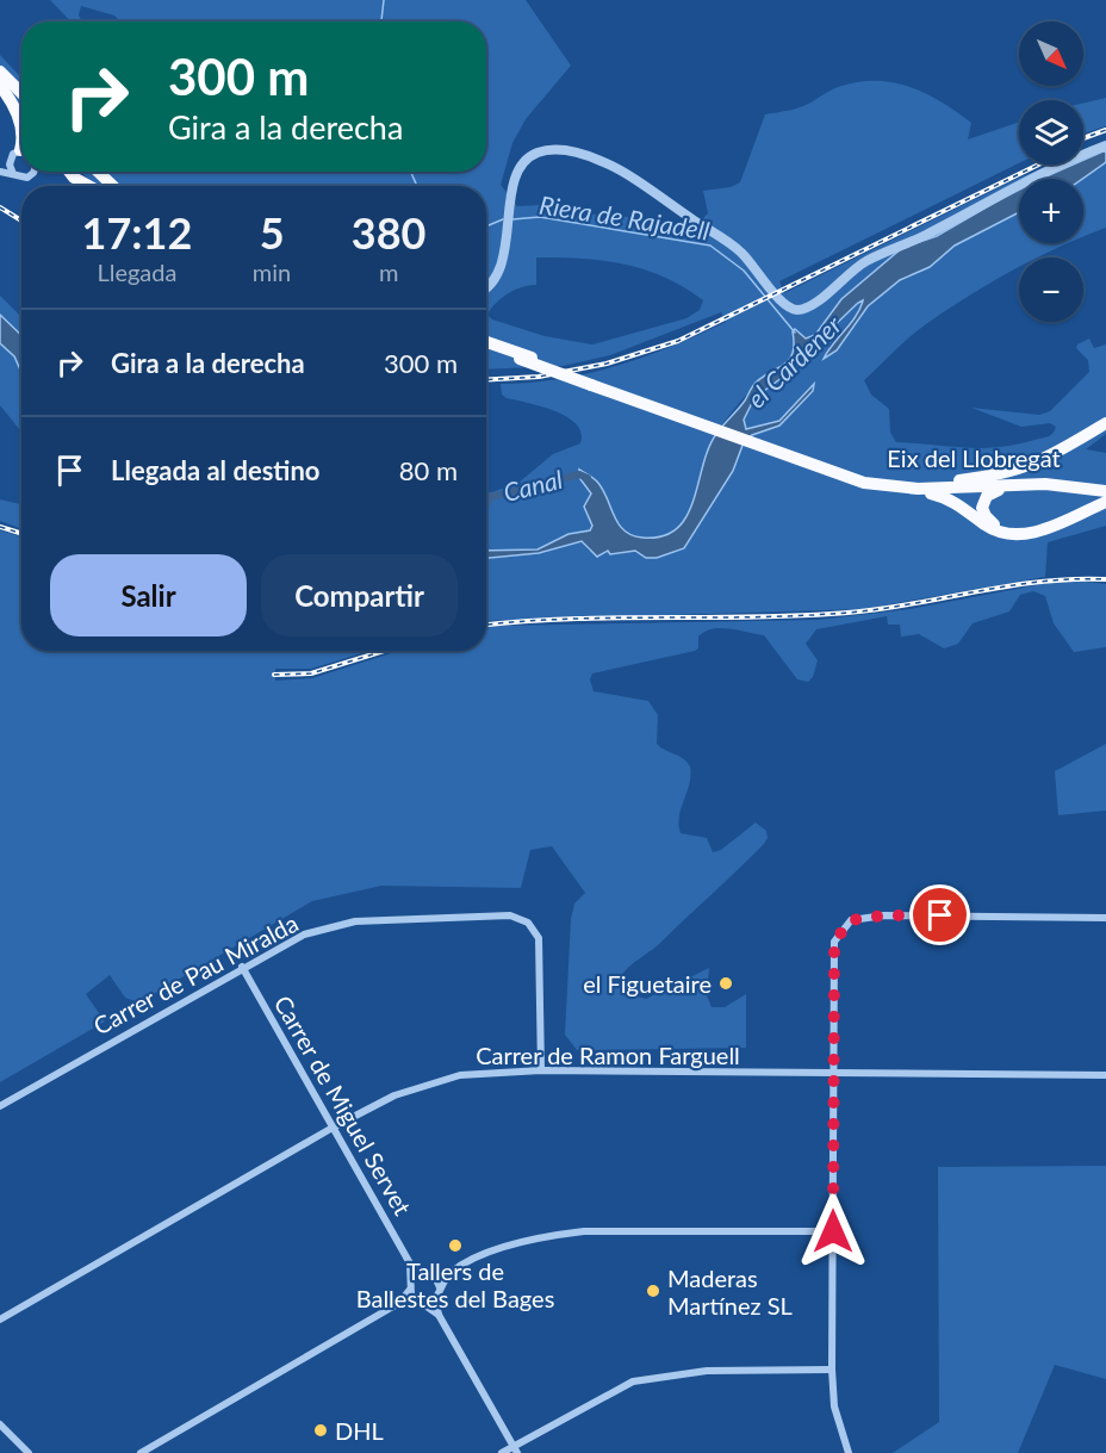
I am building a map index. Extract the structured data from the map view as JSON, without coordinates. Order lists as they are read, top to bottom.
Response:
{
  "streets": {
    "highway": ["Eix del Llobregat"],
    "street": ["Carrer de Pau Miralda", "Carrer de Ramon Farguell", "Carrer de Miguel Servet"]
  },
  "crossings": [
    ["Carrer de Pau Miralda", "Carrer de Ramon Farguell"],
    ["Carrer de Pau Miralda", "Carrer de Miguel Servet"],
    ["Carrer de Ramon Farguell", "Carrer de Miguel Servet"]
  ],
  "water": ["Riera de Rajadell", "el Cardener", "Canal"],
  "places": [
    "el Figuetaire",
    "Tallers de Ballestes del Bages",
    "Maderas Martínez SL",
    "DHL"
  ],
  "north": "bottom right",
  "page": {
    "map_buttons": ["+", "−"],
    "turn": ["300 m", "Gira a la derecha"],
    "eta": [
      "17:12",
      "Llegada",
      "5",
      "min",
      "380",
      "m"
    ],
    "list": [
      {
        "name": "Gira a la derecha",
        "value": "300 m"
      },
      {
        "name": "Llegada al destino",
        "value": "80 m"
      }
    ],
    "buttons": ["Salir", "Compartir"]
  }
}
